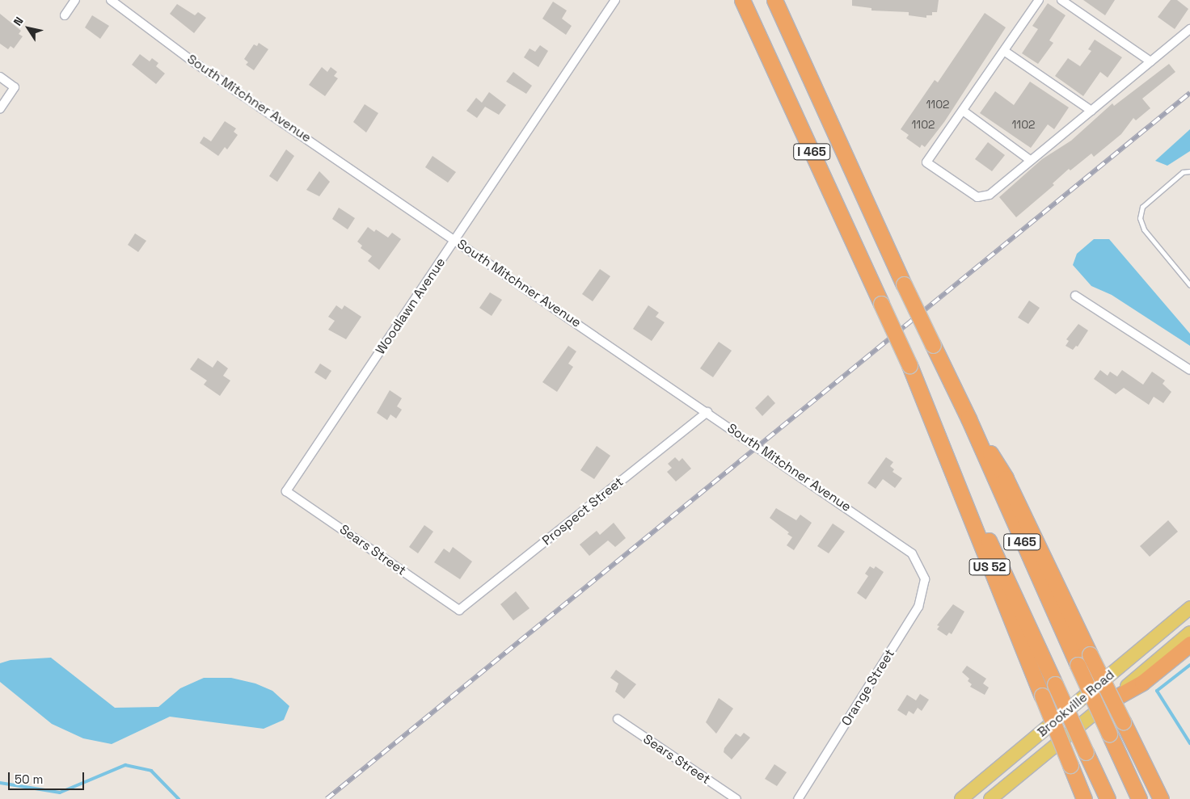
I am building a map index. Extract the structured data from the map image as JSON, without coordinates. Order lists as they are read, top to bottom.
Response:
{
  "streets": {
    "highway": ["I 465", "US 52"],
    "main road": ["Brookville Road"],
    "street": [
      "South Mitchner Avenue",
      "Woodlawn Avenue",
      "Prospect Street",
      "Sears Street",
      "Orange Street"
    ]
  },
  "crossings": [
    ["South Mitchner Avenue", "Woodlawn Avenue"],
    ["South Mitchner Avenue", "Prospect Street"],
    ["South Mitchner Avenue", "Orange Street"],
    ["I 465", "US 52"],
    ["Woodlawn Avenue", "Sears Street"],
    ["Prospect Street", "Sears Street"]
  ],
  "house_numbers": ["1102", "1102", "1102"],
  "scale_bar": "50 m",
  "north": "top left"
}
